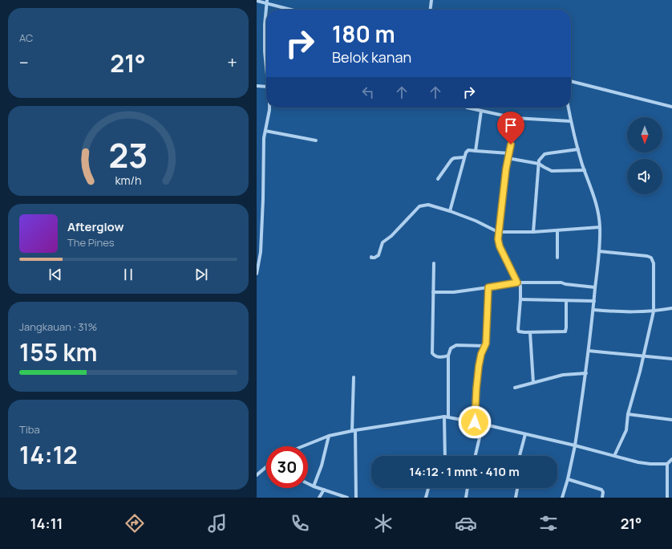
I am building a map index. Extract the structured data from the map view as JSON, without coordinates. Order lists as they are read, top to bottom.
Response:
{
  "north": "bottom",
  "page": {
    "tile": [
      "AC",
      ["Jangkauan · 31%", "155 km"],
      ["Tiba", "14:12"]
    ],
    "turn": ["180 m", "Belok kanan"],
    "heat": ["−", "21°", "+"],
    "song": ["Afterglow", "The Pines"],
    "limit": "30",
    "trip": "14:12 · 1 mnt · 410 m",
    "tabs": ["14:11", "21°"],
    "gauge": ["23", "km/h"]
  }
}
